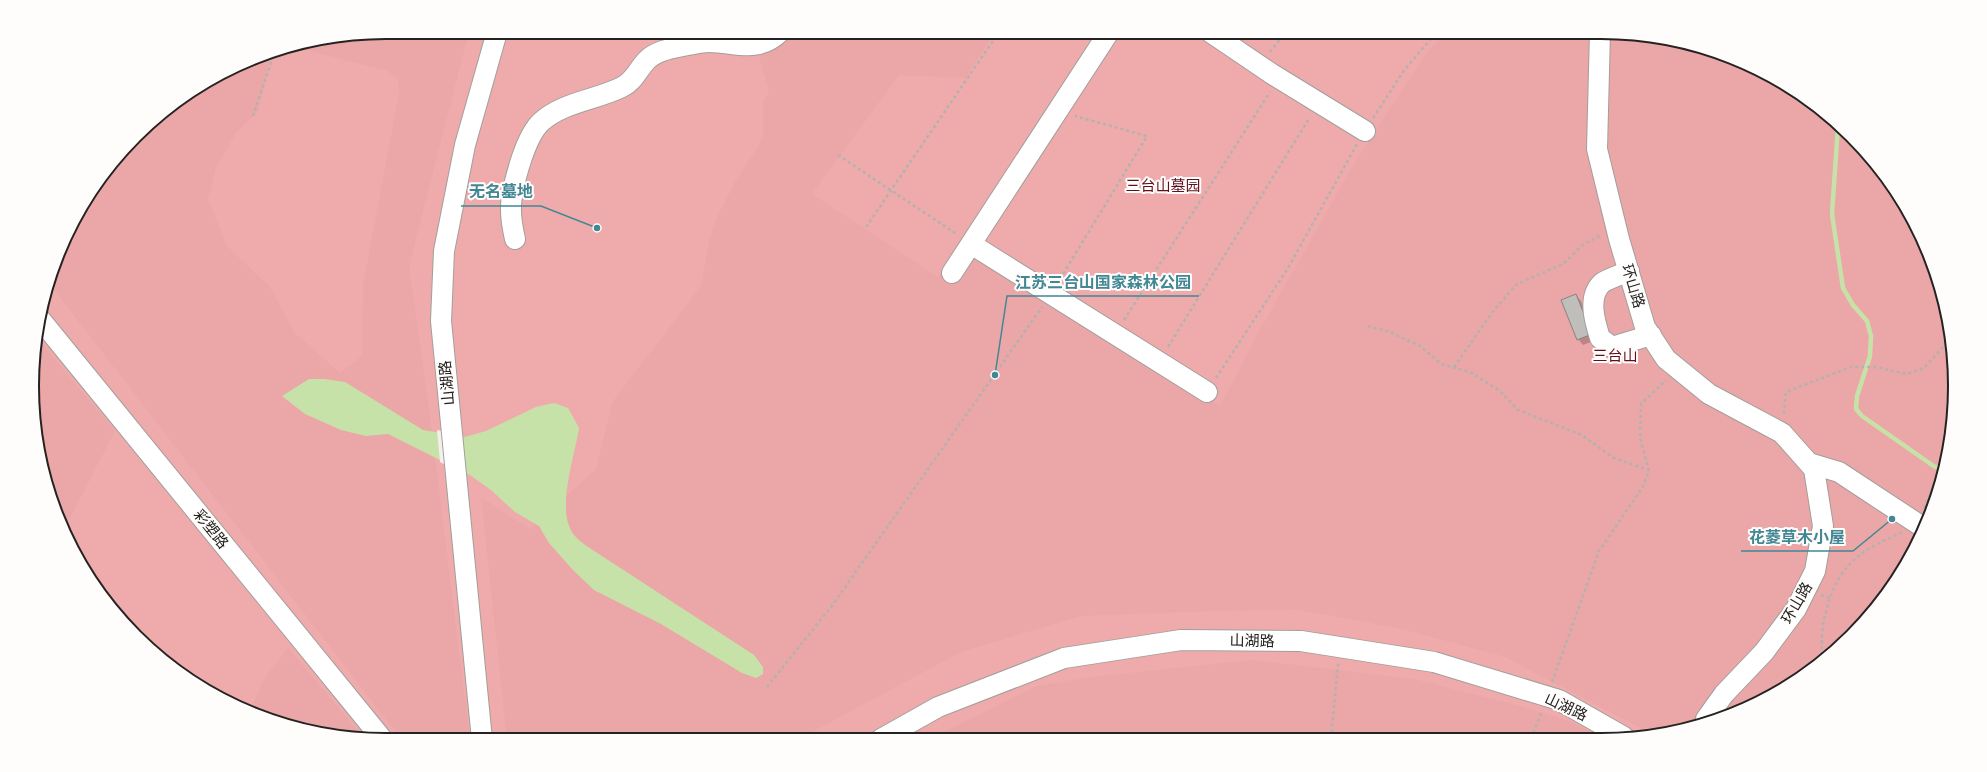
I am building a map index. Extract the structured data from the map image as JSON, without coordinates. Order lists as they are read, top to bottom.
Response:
{
  "streets": {
    "street": ["环山路", "山湖路", "彩塑路"]
  },
  "parks": ["三台山墓园", "三台山"],
  "places": ["无名墓地", "江苏三台山国家森林公园", "花菱草木小屋"]
}
